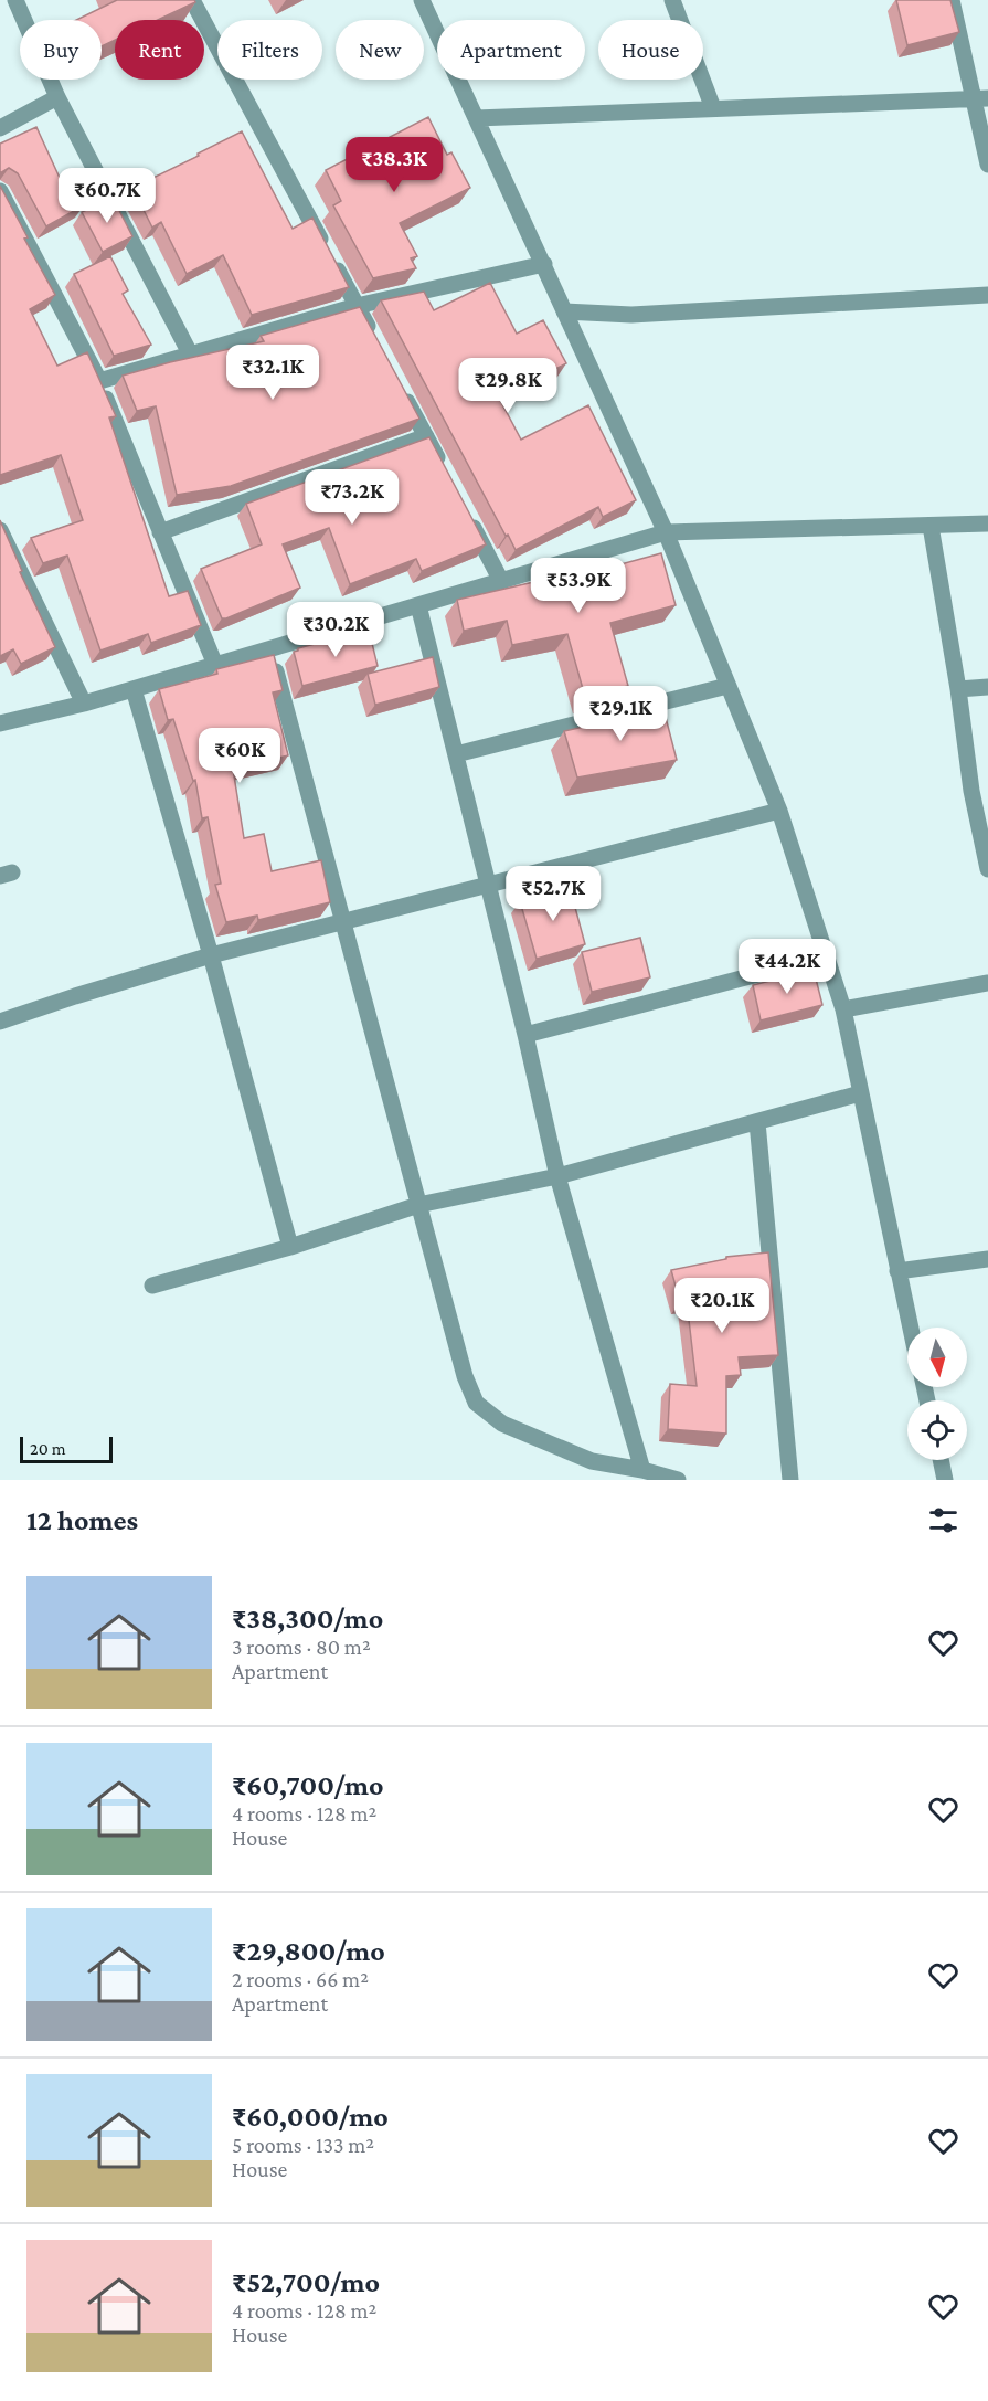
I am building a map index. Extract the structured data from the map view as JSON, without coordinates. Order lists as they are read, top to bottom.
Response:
{
  "scale_bar": "20 m",
  "north": "bottom",
  "page": {
    "chip": [
      "Buy",
      "Rent",
      "Filters",
      "New",
      "Apartment",
      "House"
    ],
    "price": [
      "₹38.3K",
      "₹60.7K",
      "₹32.1K",
      "₹29.8K",
      "₹73.2K",
      "₹53.9K",
      "₹30.2K",
      "₹29.1K",
      "₹60K",
      "₹52.7K",
      "₹44.2K",
      "₹20.1K"
    ],
    "scale": "20 m",
    "heading": "12 homes",
    "list": [
      {
        "name": "₹38,300/mo",
        "note": "3 rooms · 80 m² · Apartment"
      },
      {
        "name": "₹60,700/mo",
        "note": "4 rooms · 128 m² · House"
      },
      {
        "name": "₹29,800/mo",
        "note": "2 rooms · 66 m² · Apartment"
      },
      {
        "name": "₹60,000/mo",
        "note": "5 rooms · 133 m² · House"
      },
      {
        "name": "₹52,700/mo",
        "note": "4 rooms · 128 m² · House"
      }
    ]
  }
}
